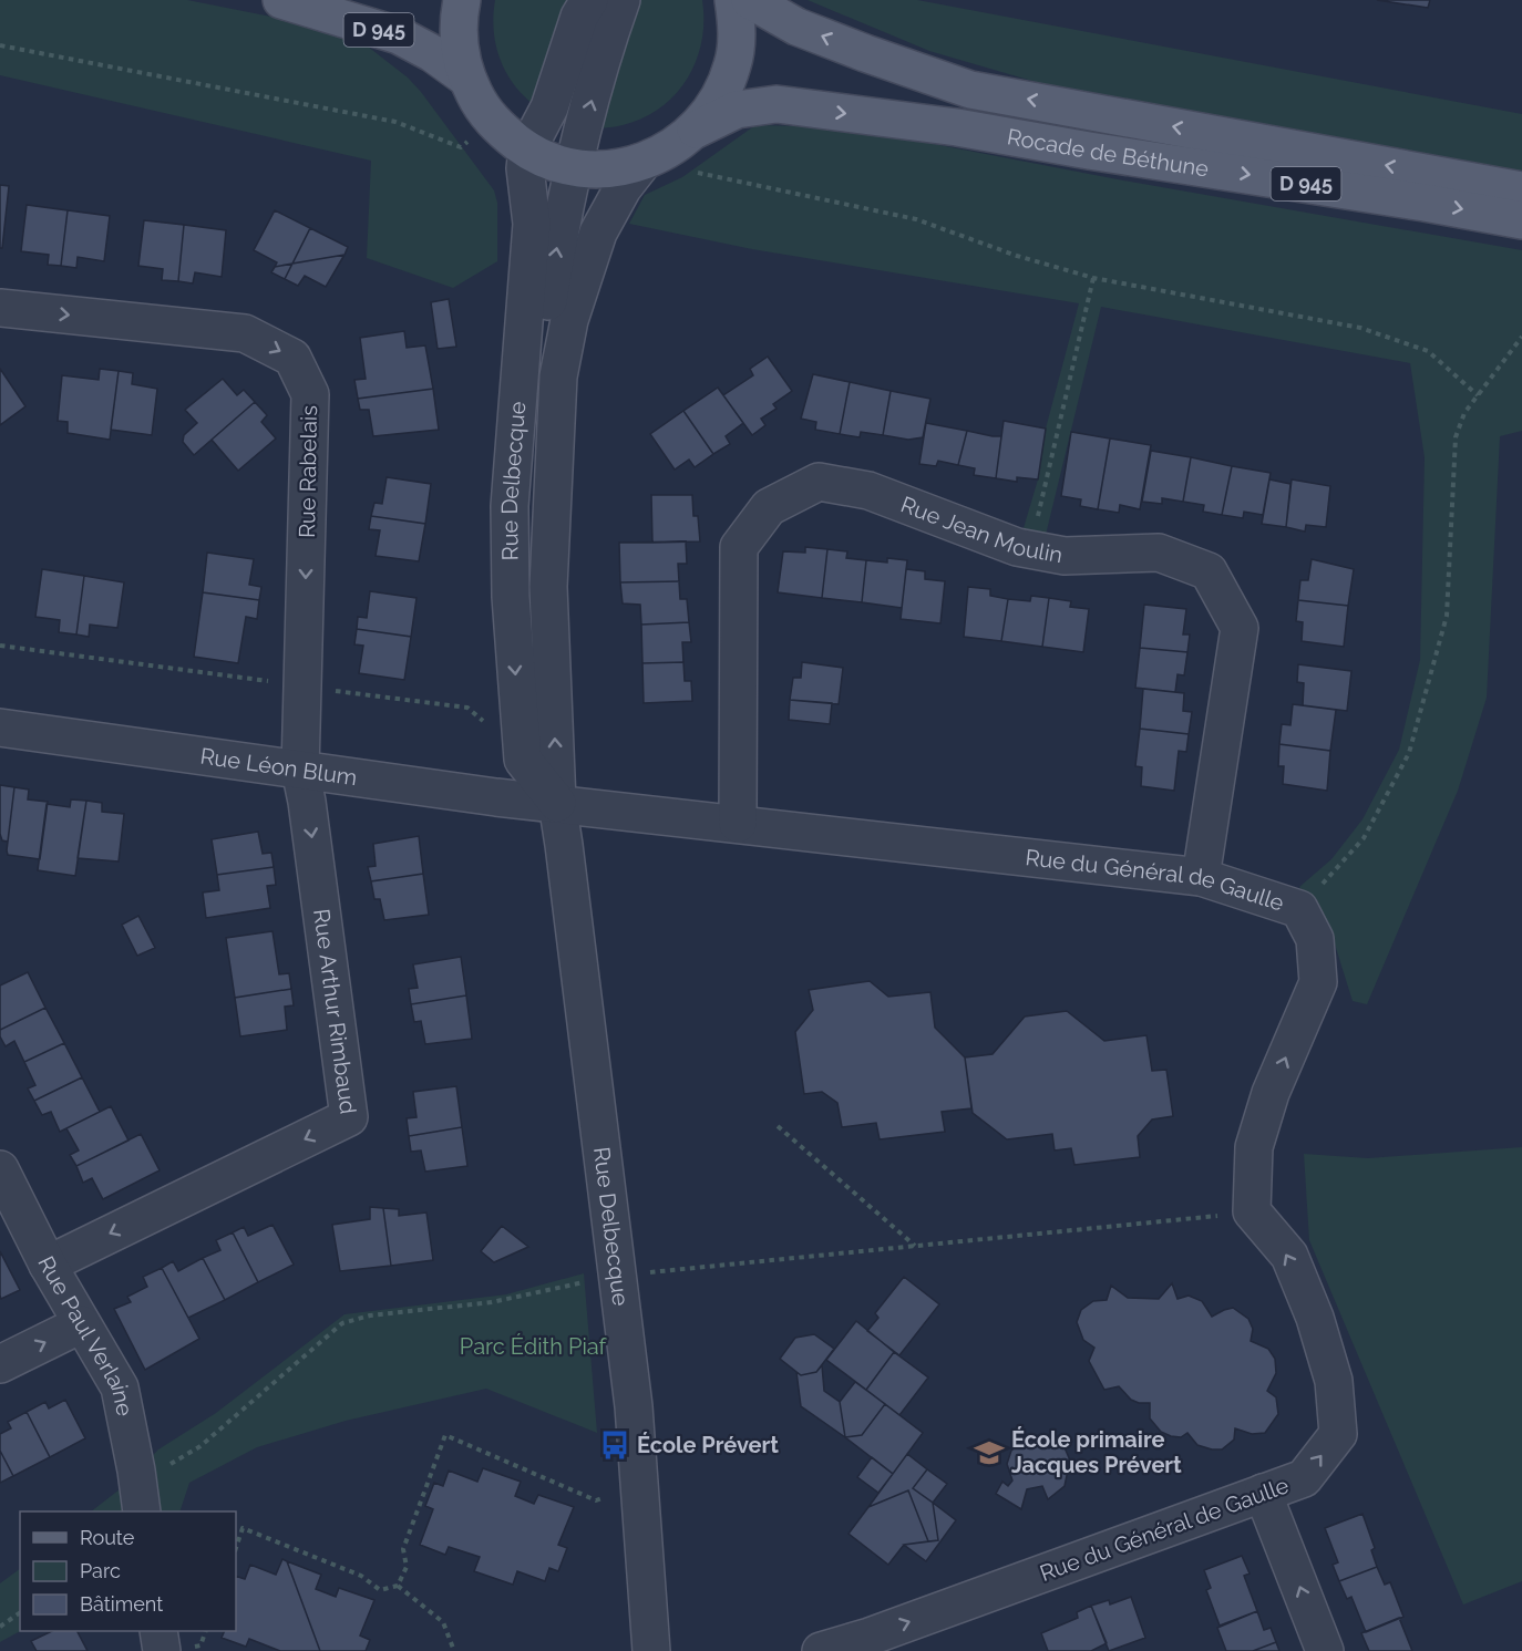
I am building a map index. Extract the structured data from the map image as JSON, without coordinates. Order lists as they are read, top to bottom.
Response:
{
  "streets": {
    "main road": ["D 945", "Rocade de Béthune"],
    "street": [
      "Rue Rabelais",
      "Rue Delbecque",
      "Rue Jean Moulin",
      "Rue Léon Blum",
      "Rue du Général de Gaulle",
      "Rue Arthur Rimbaud",
      "Rue Paul Verlaine"
    ]
  },
  "crossings": [
    ["Rue Rabelais", "Rue Léon Blum"],
    ["Rue Rabelais", "Rue Arthur Rimbaud"],
    ["Rue Delbecque", "Rue Léon Blum"],
    ["Rue Delbecque", "Rue du Général de Gaulle"],
    ["Rue Jean Moulin", "Rue du Général de Gaulle"],
    ["Rue Léon Blum", "Rue du Général de Gaulle"],
    ["Rue Léon Blum", "Rue Arthur Rimbaud"],
    ["Rue Arthur Rimbaud", "Rue Paul Verlaine"]
  ],
  "one_way": ["Rue Arthur Rimbaud"],
  "parks": ["Parc Édith Piaf"],
  "places": {
    "bus stop": ["École Prévert"],
    "school or university": ["École primaire Jacques Prévert"]
  },
  "legend": ["Route", "Parc", "Bâtiment"]
}
